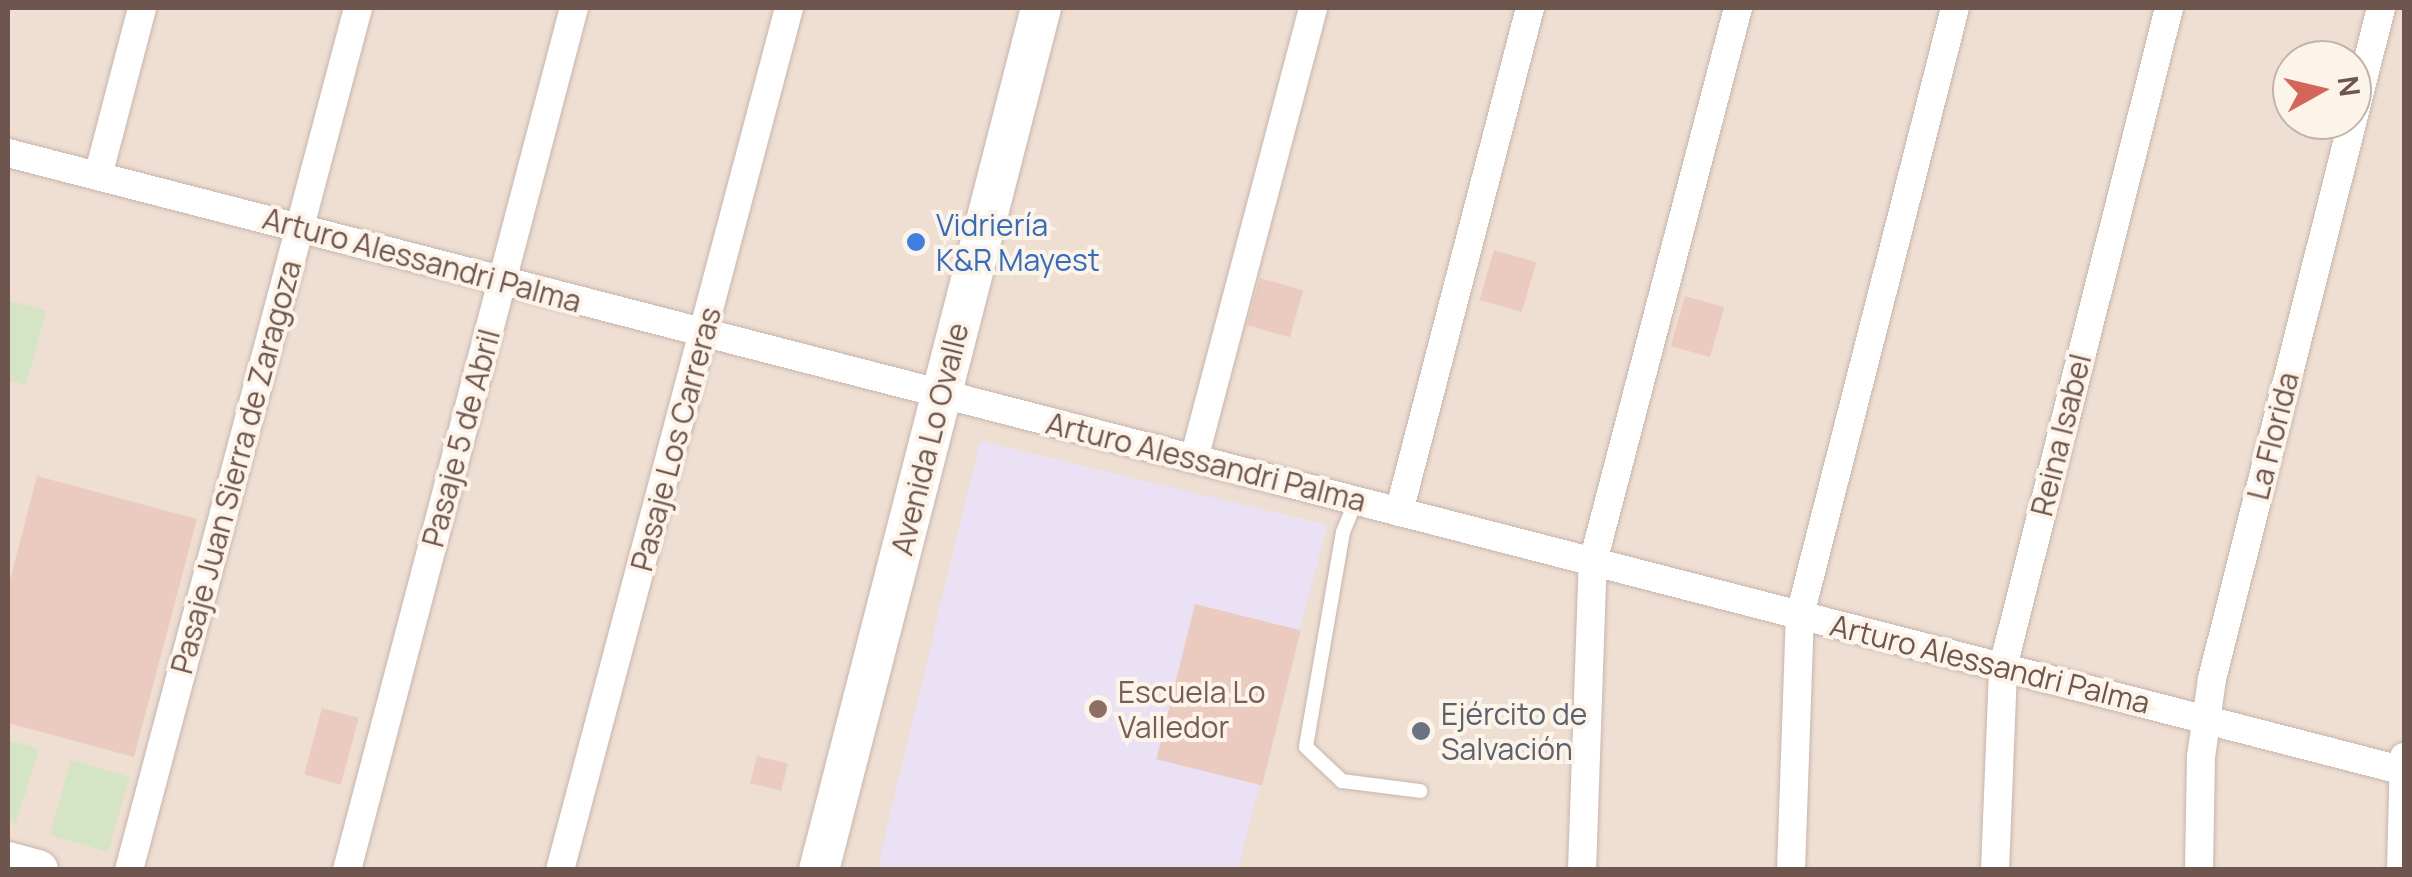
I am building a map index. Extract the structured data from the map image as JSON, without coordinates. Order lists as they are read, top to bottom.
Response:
{
  "streets": {
    "main road": ["Avenida Lo Ovalle"],
    "street": [
      "Arturo Alessandri Palma",
      "Reina Isabel",
      "La Florida",
      "Pasaje 5 de Abril",
      "Pasaje Los Carreras",
      "Pasaje Juan Sierra de Zaragoza"
    ]
  },
  "crossings": [
    ["Arturo Alessandri Palma", "Reina Isabel"],
    ["Arturo Alessandri Palma", "La Florida"],
    ["Arturo Alessandri Palma", "Pasaje 5 de Abril"],
    ["Arturo Alessandri Palma", "Pasaje Los Carreras"],
    ["Arturo Alessandri Palma", "Avenida Lo Ovalle"],
    ["Arturo Alessandri Palma", "Pasaje Juan Sierra de Zaragoza"]
  ],
  "places": ["Vidriería K&R Mayest", "Escuela Lo Valledor", "Ejército de Salvación"],
  "north": "right"
}
